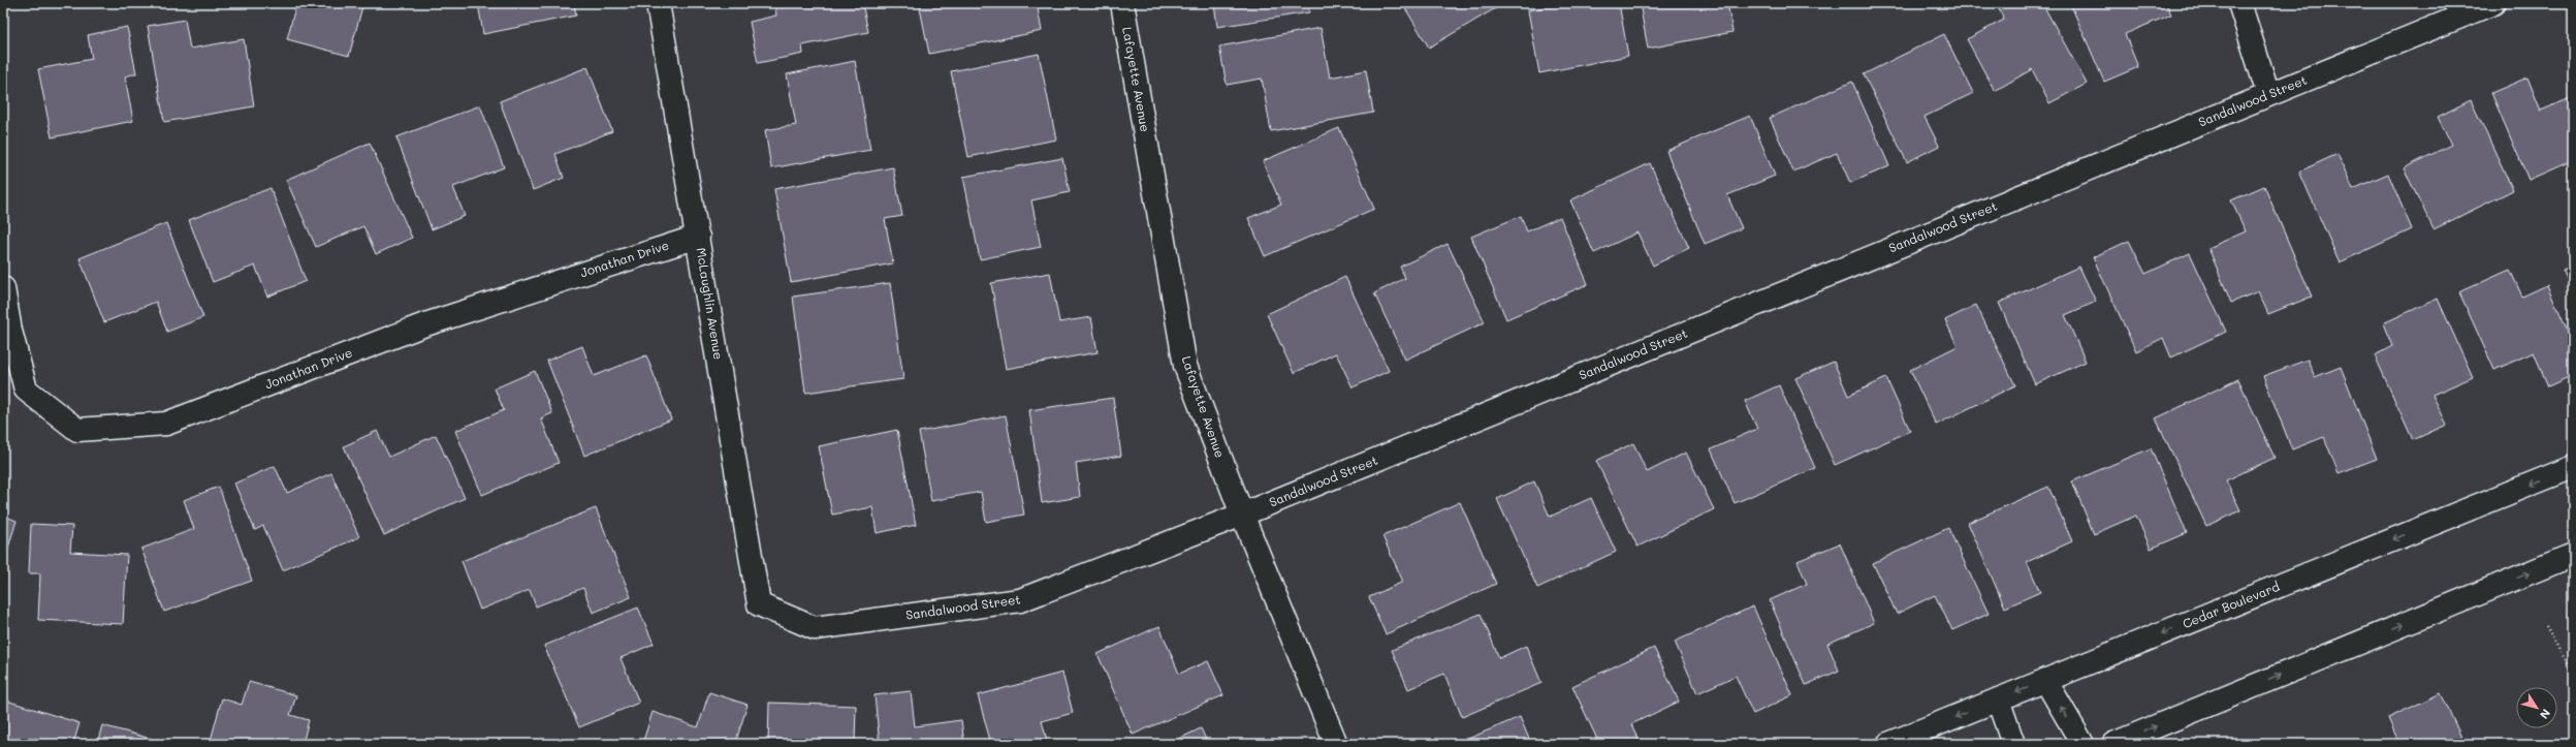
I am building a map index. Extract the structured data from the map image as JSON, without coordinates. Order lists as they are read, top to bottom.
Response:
{
  "streets": {
    "street": [
      "Lafayette Avenue",
      "Sandalwood Street",
      "Jonathan Drive",
      "McLaughlin Avenue",
      "Cedar Boulevard"
    ]
  },
  "crossings": [
    ["Lafayette Avenue", "Sandalwood Street"],
    ["Sandalwood Street", "McLaughlin Avenue"],
    ["Jonathan Drive", "McLaughlin Avenue"]
  ],
  "north": "bottom right"
}
